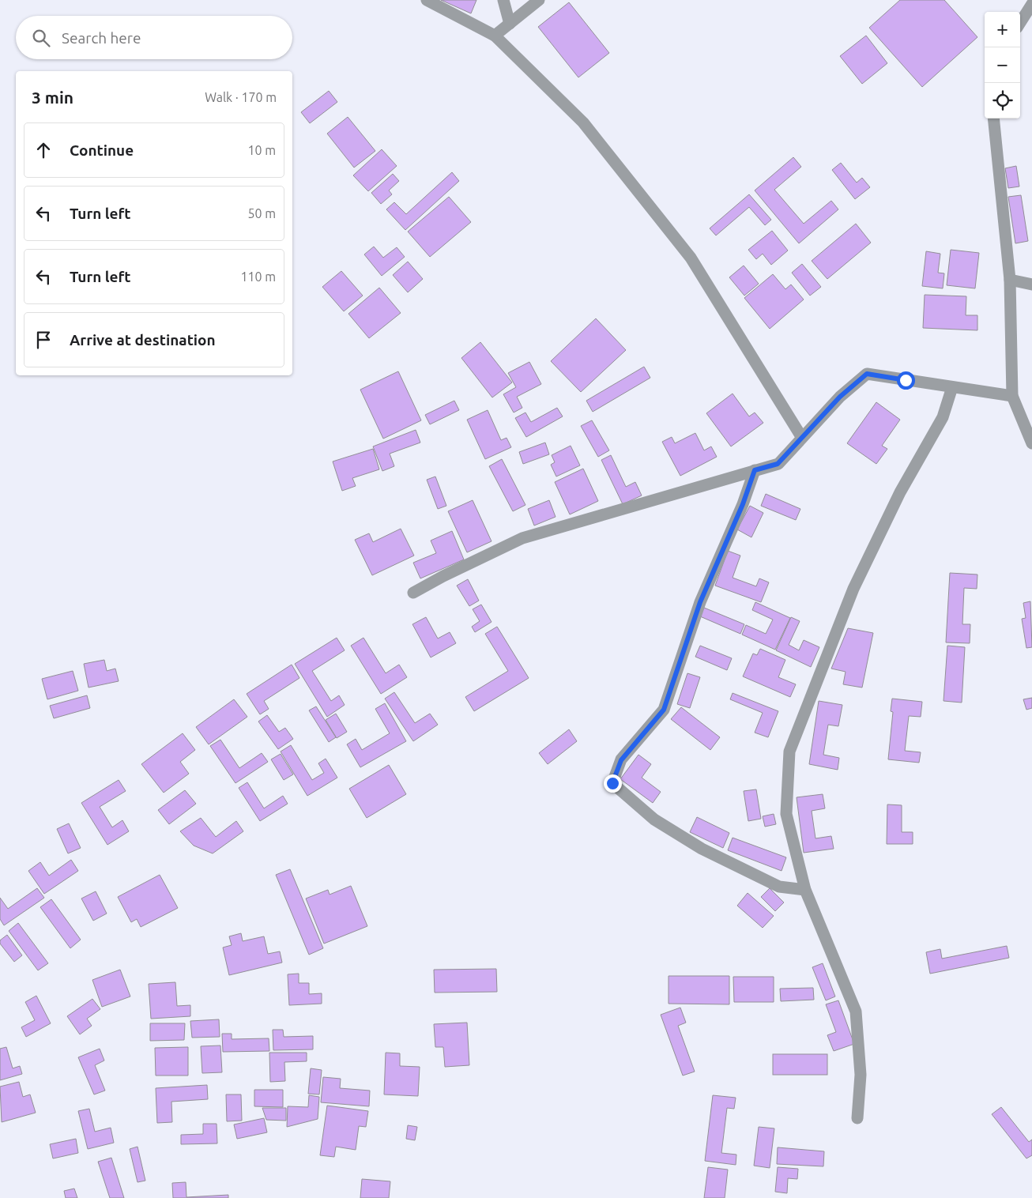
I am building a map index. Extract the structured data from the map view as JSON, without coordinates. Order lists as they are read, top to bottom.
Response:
{
  "page": {
    "map_buttons": ["+", "−"],
    "search": "Search here",
    "heading": ["3 min", "Walk · 170 m"],
    "list": [
      ["Continue", "10 m"],
      ["Turn left", "50 m"],
      ["Turn left", "110 m"],
      "Arrive at destination"
    ]
  }
}
